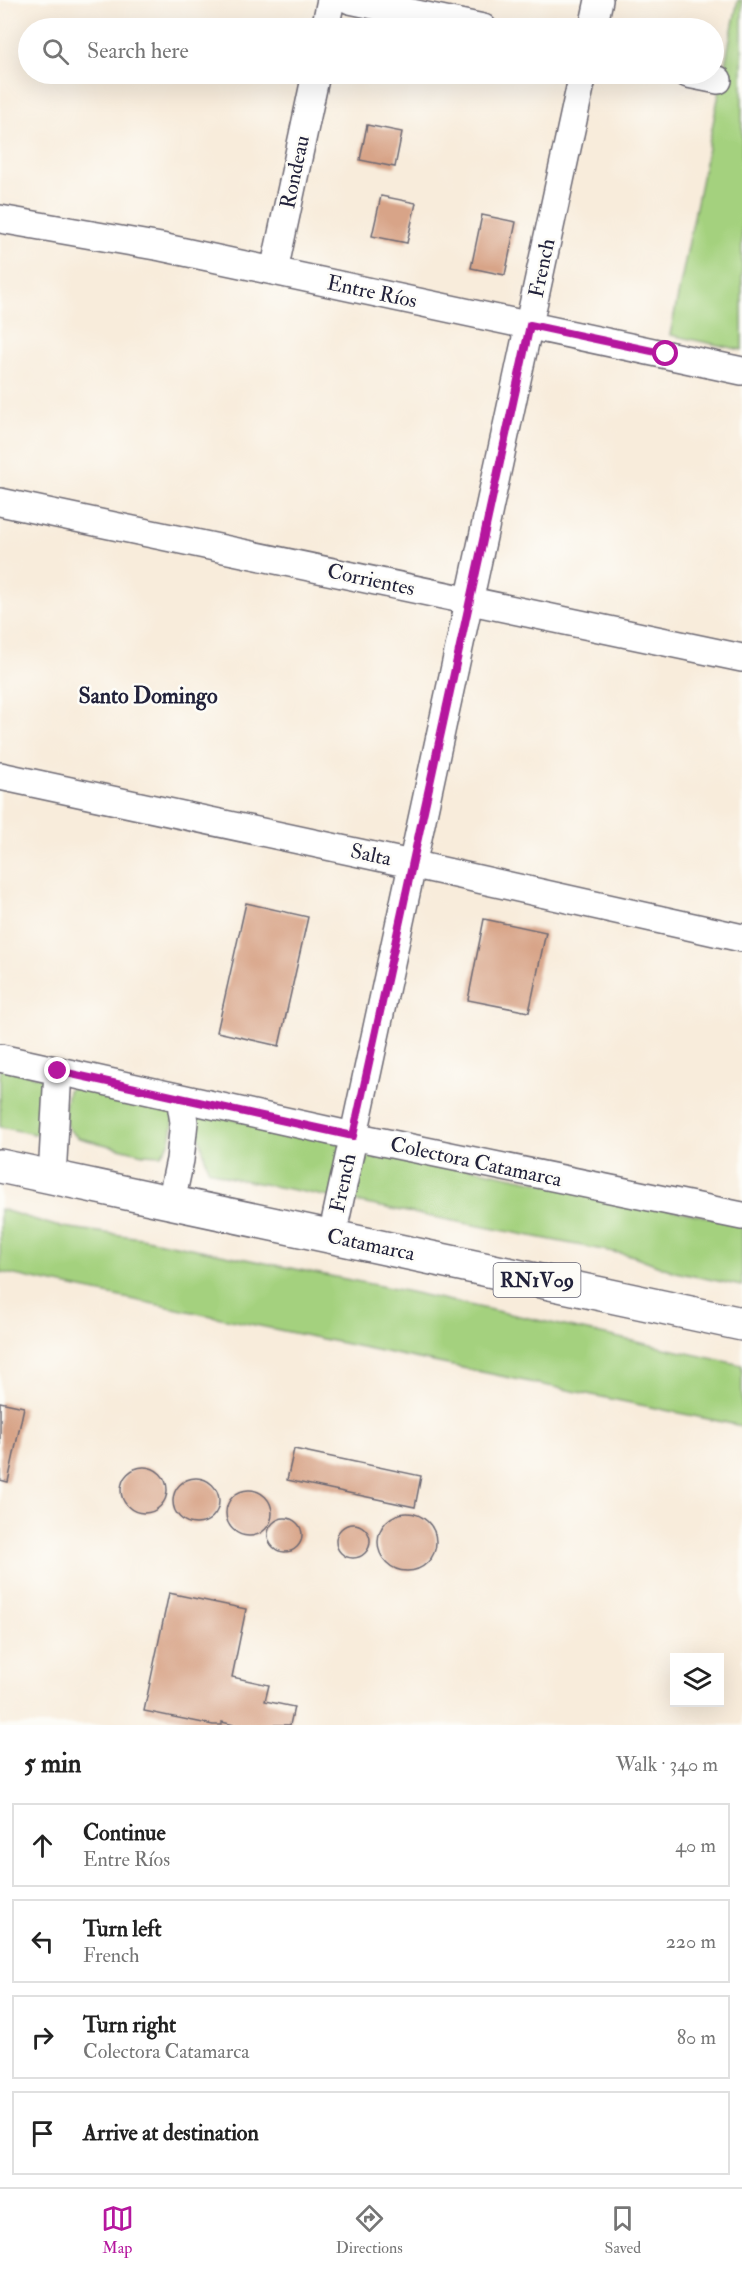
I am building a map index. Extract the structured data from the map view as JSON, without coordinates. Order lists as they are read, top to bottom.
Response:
{
  "streets": {
    "main road": ["Catamarca", "RN1V09"],
    "street": [
      "Rondeau",
      "French",
      "Entre Ríos",
      "Corrientes",
      "Salta",
      "Colectora Catamarca"
    ]
  },
  "crossings": [
    ["Rondeau", "Entre Ríos"],
    ["French", "Entre Ríos"],
    ["French", "Corrientes"],
    ["French", "Salta"],
    ["French", "Colectora Catamarca"],
    ["French", "Catamarca"]
  ],
  "districts": ["Santo Domingo"],
  "page": {
    "search": "Search here",
    "heading": ["5 min", "Walk · 340 m"],
    "list": [
      ["Continue", "Entre Ríos", "40 m"],
      ["Turn left", "French", "220 m"],
      ["Turn right", "Colectora Catamarca", "80 m"],
      "Arrive at destination"
    ],
    "nav": ["Map", "Directions", "Saved"]
  }
}
